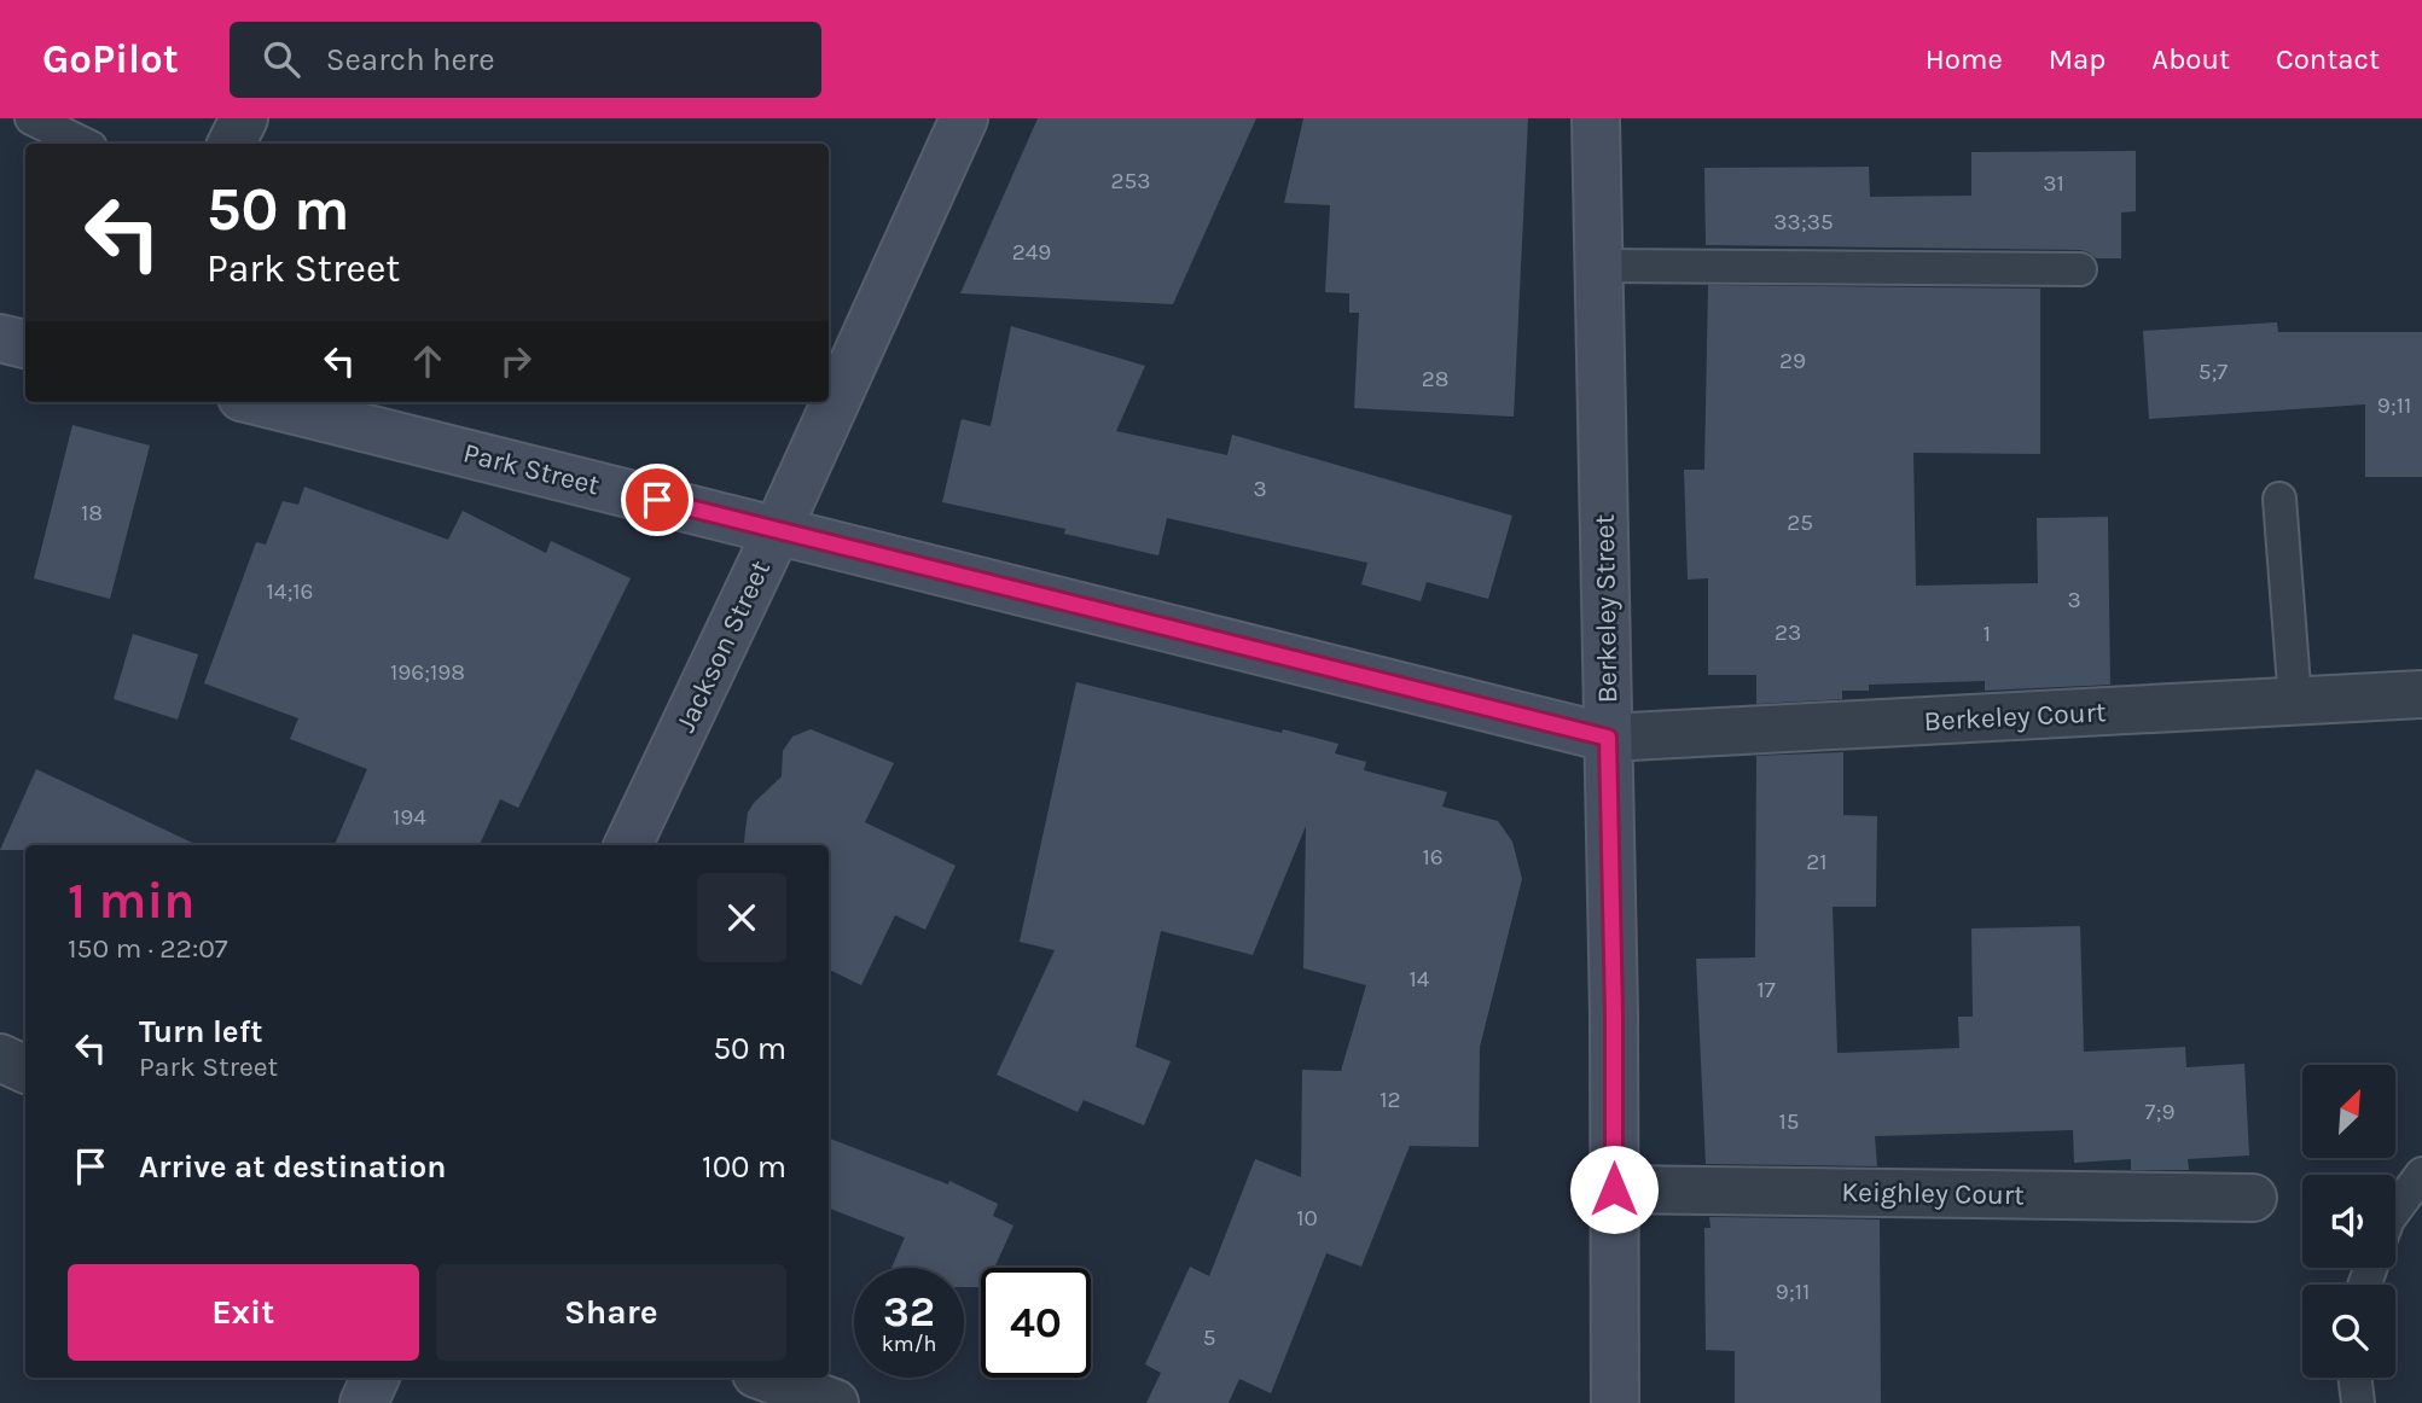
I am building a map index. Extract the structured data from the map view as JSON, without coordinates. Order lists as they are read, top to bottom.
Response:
{
  "streets": {
    "street": [
      "Park Street",
      "Berkeley Street",
      "Jackson Street",
      "Berkeley Court",
      "Keighley Court"
    ]
  },
  "crossings": [
    ["Park Street", "Berkeley Street"],
    ["Park Street", "Jackson Street"],
    ["Park Street", "Berkeley Court"],
    ["Berkeley Street", "Berkeley Court"],
    ["Berkeley Street", "Keighley Court"]
  ],
  "house_numbers": [
    "253",
    "31",
    "33;35",
    "249",
    "29",
    "5;7",
    "28",
    "9;11",
    "3",
    "18",
    "25",
    "14;16",
    "3",
    "23",
    "1",
    "196;198",
    "194",
    "16",
    "21",
    "14",
    "17",
    "12",
    "7;9",
    "15",
    "10",
    "9;11",
    "5"
  ],
  "north": "top right",
  "page": {
    "header": "GoPilot",
    "search": "Search here",
    "nav": [
      "Home",
      "Map",
      "About",
      "Contact"
    ],
    "turn": ["50 m", "Park Street"],
    "heading": ["1 min", "150 m · 22:07"],
    "list": [
      {
        "name": "Turn left",
        "note": "Park Street",
        "value": "50 m"
      },
      {
        "name": "Arrive at destination",
        "value": "100 m"
      }
    ],
    "buttons": ["Exit", "Share"],
    "speed": "32 km/h",
    "limit": "40"
  }
}
